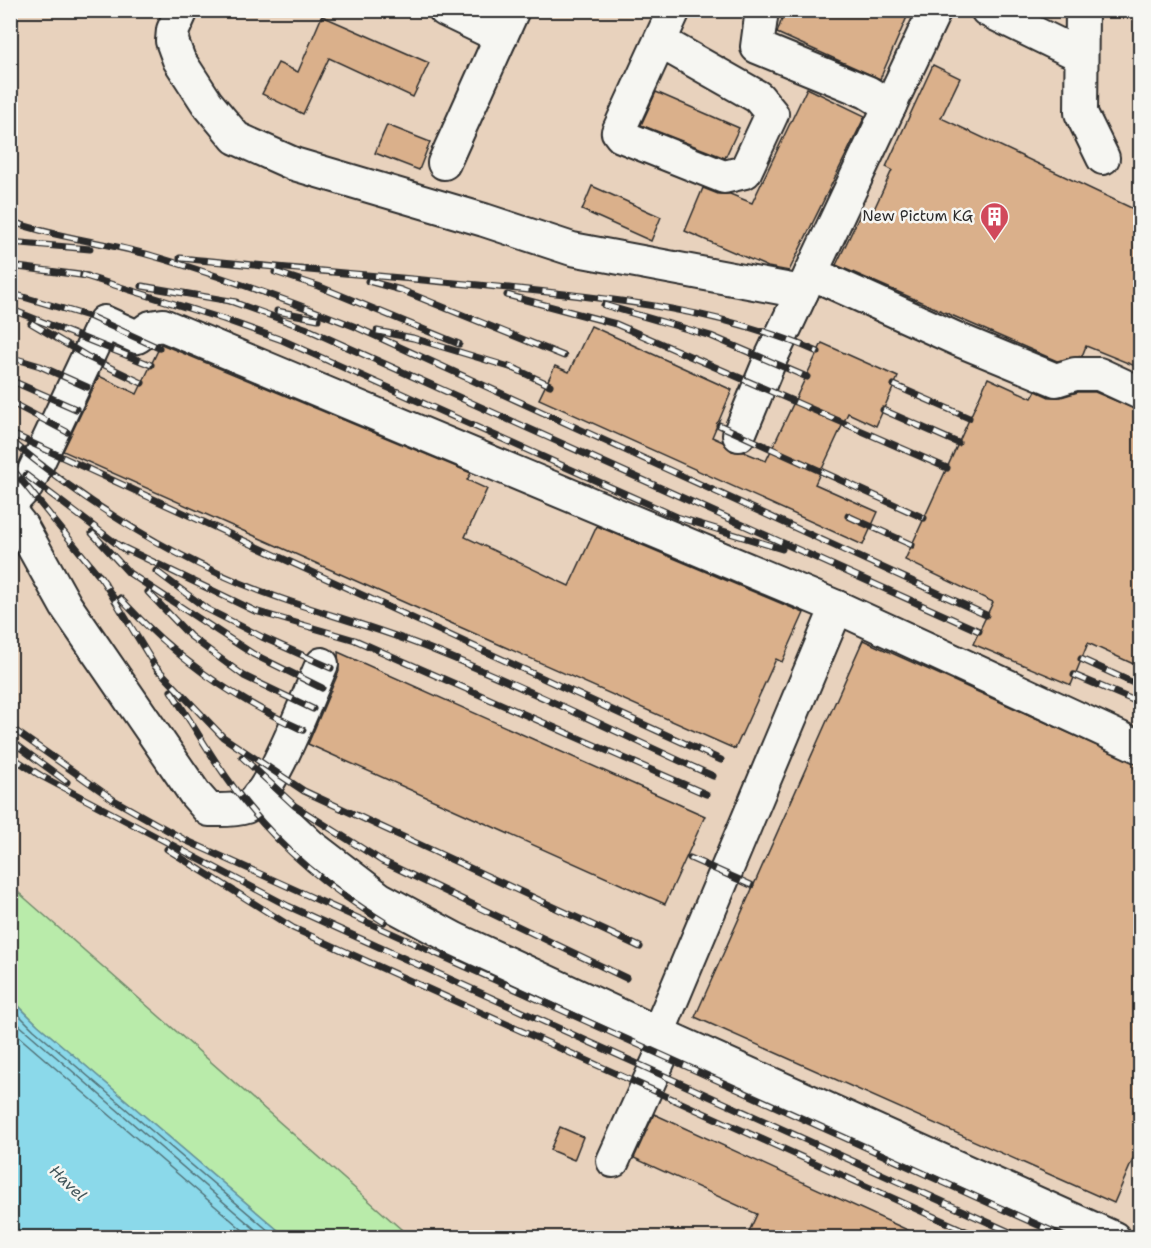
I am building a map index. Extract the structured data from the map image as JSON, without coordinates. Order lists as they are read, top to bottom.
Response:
{
  "water": ["Havel"],
  "places": {
    "building": ["New Pictum KG"]
  }
}
